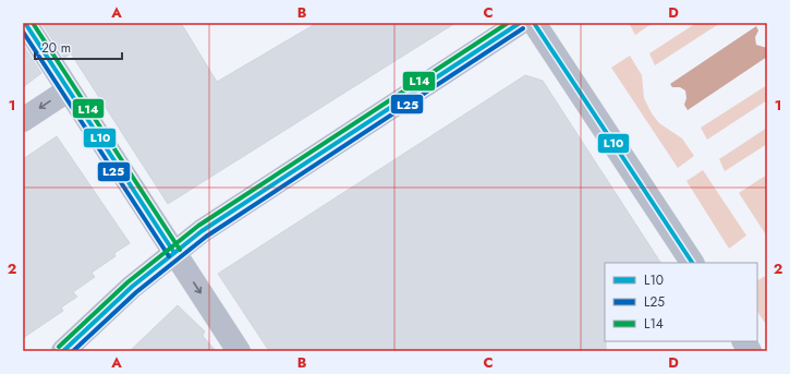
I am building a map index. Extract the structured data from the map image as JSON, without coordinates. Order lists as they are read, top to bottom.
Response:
{
  "lines": ["transit line L10", "transit line L14", "transit line L25"],
  "legend": ["L10", "L25", "L14"],
  "scale_bar": "20 m",
  "grid": {
    "columns": [
      "A",
      "B",
      "C",
      "D"
    ],
    "rows": ["1", "2"]
  }
}
